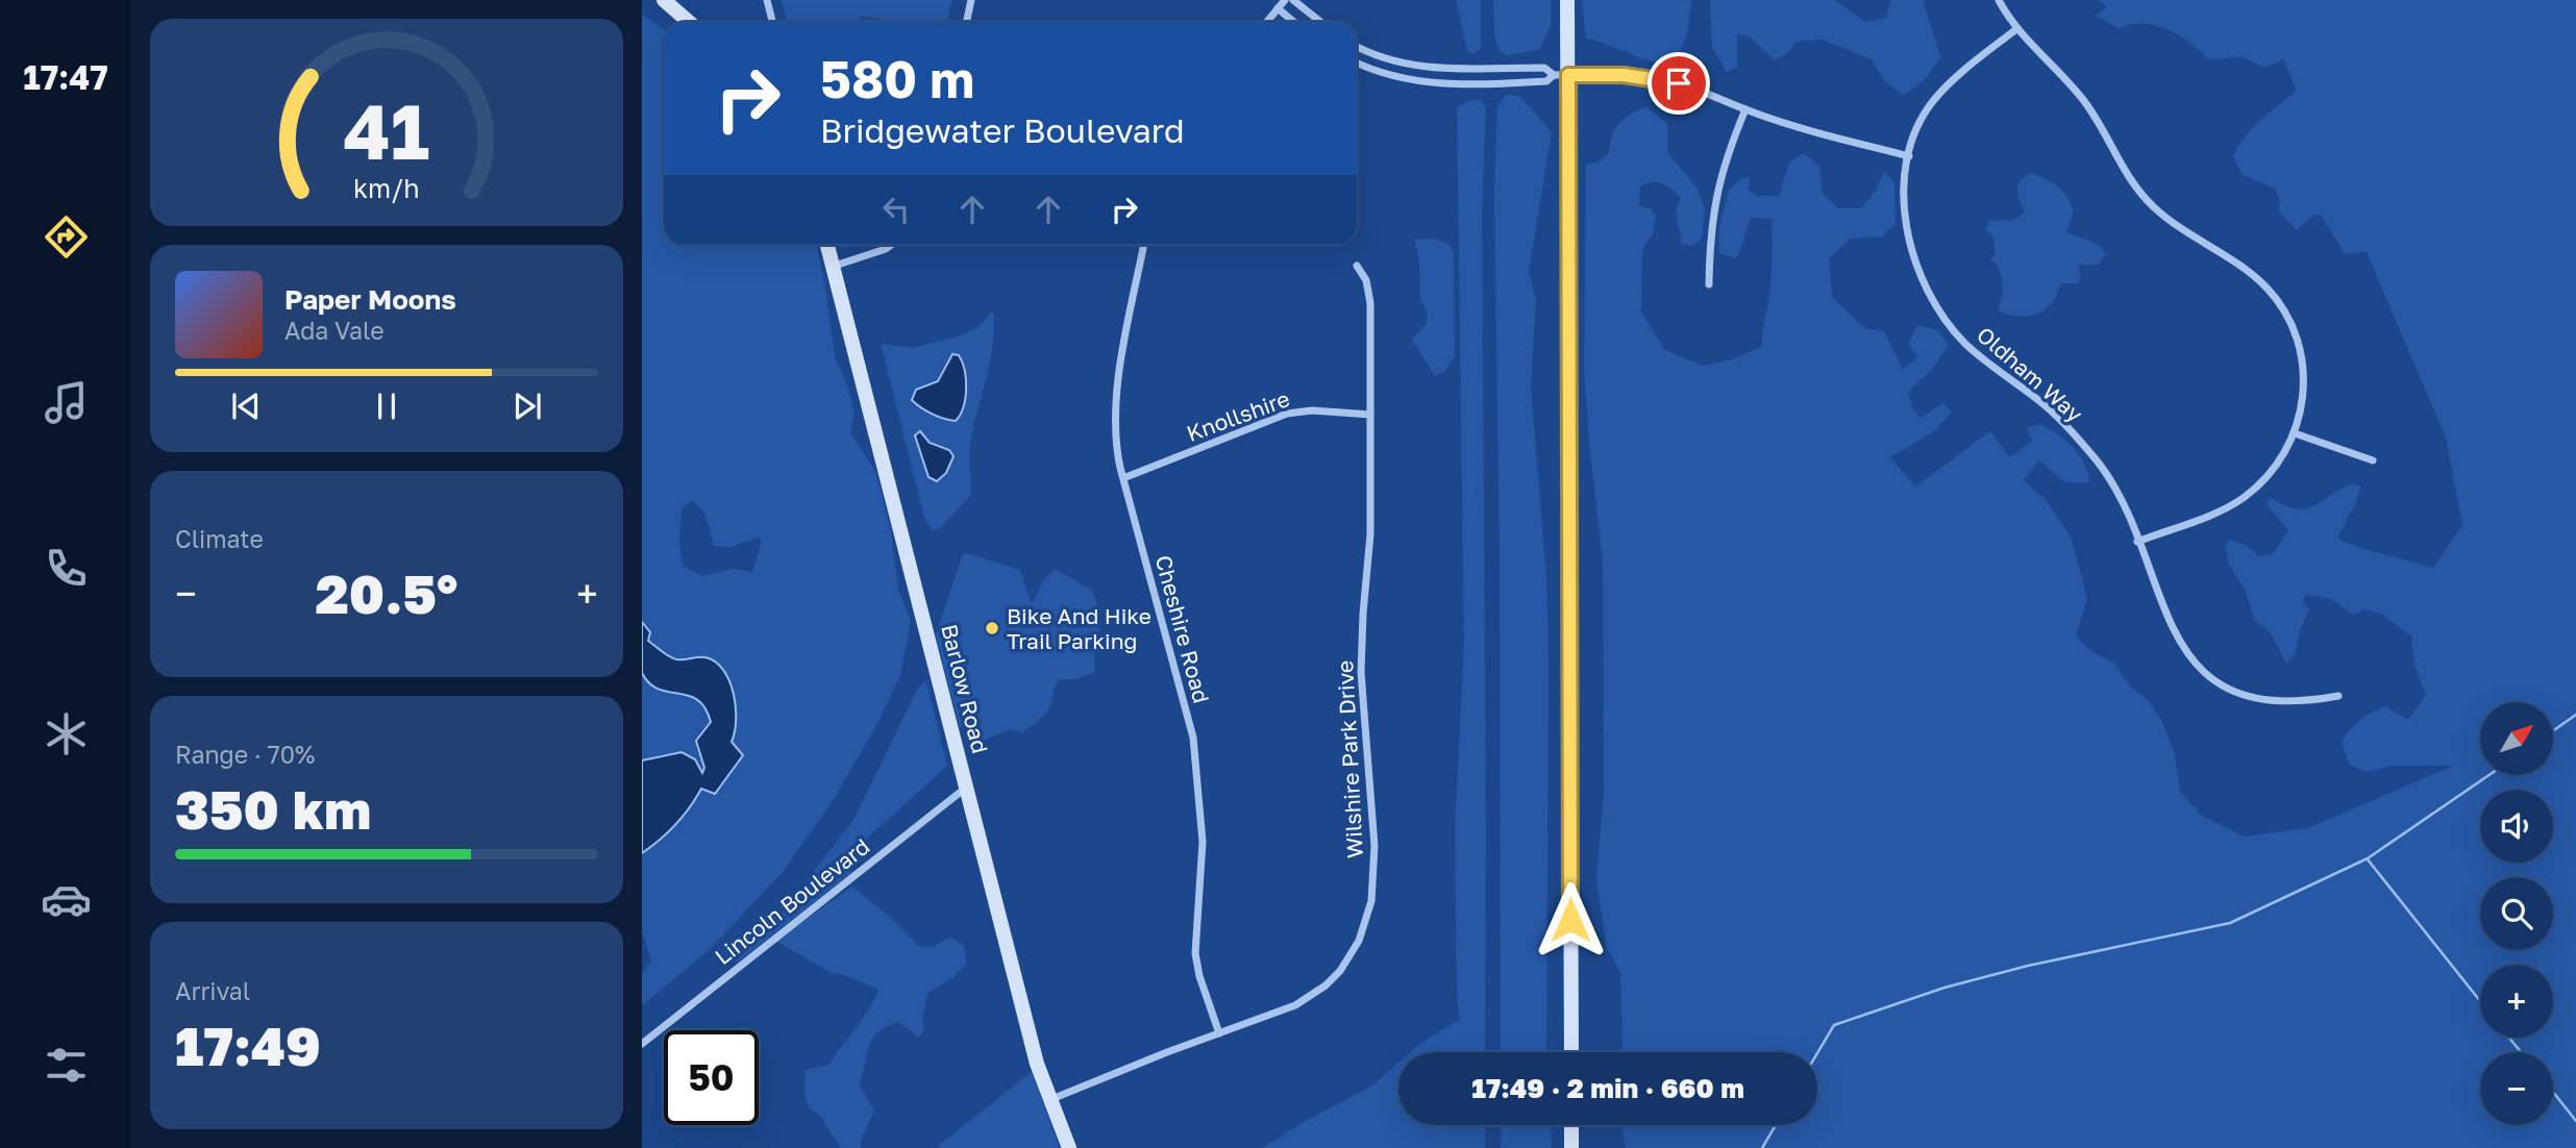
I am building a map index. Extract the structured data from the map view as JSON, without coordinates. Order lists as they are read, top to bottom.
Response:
{
  "streets": {
    "main road": ["Barlow Road"],
    "street": [
      "Oldham Way",
      "Knollshire",
      "Cheshire Road",
      "Wilshire Park Drive",
      "Lincoln Boulevard"
    ]
  },
  "crossings": [
    ["Knollshire", "Cheshire Road"],
    ["Knollshire", "Wilshire Park Drive"],
    ["Cheshire Road", "Wilshire Park Drive"],
    ["Barlow Road", "Wilshire Park Drive"],
    ["Barlow Road", "Lincoln Boulevard"]
  ],
  "places": ["Bike And Hike Trail Parking"],
  "north": "top right",
  "page": {
    "tabs": "17:47",
    "turn": ["580 m", "Bridgewater Boulevard"],
    "song": ["Paper Moons", "Ada Vale"],
    "tile": [
      "Climate",
      ["Range · 70%", "350 km"],
      ["Arrival", "17:49"]
    ],
    "heat": ["−", "20.5°", "+"],
    "map_buttons": ["+", "−"],
    "limit": "50",
    "trip": "17:49 · 2 min · 660 m",
    "gauge": ["41", "km/h"]
  }
}
